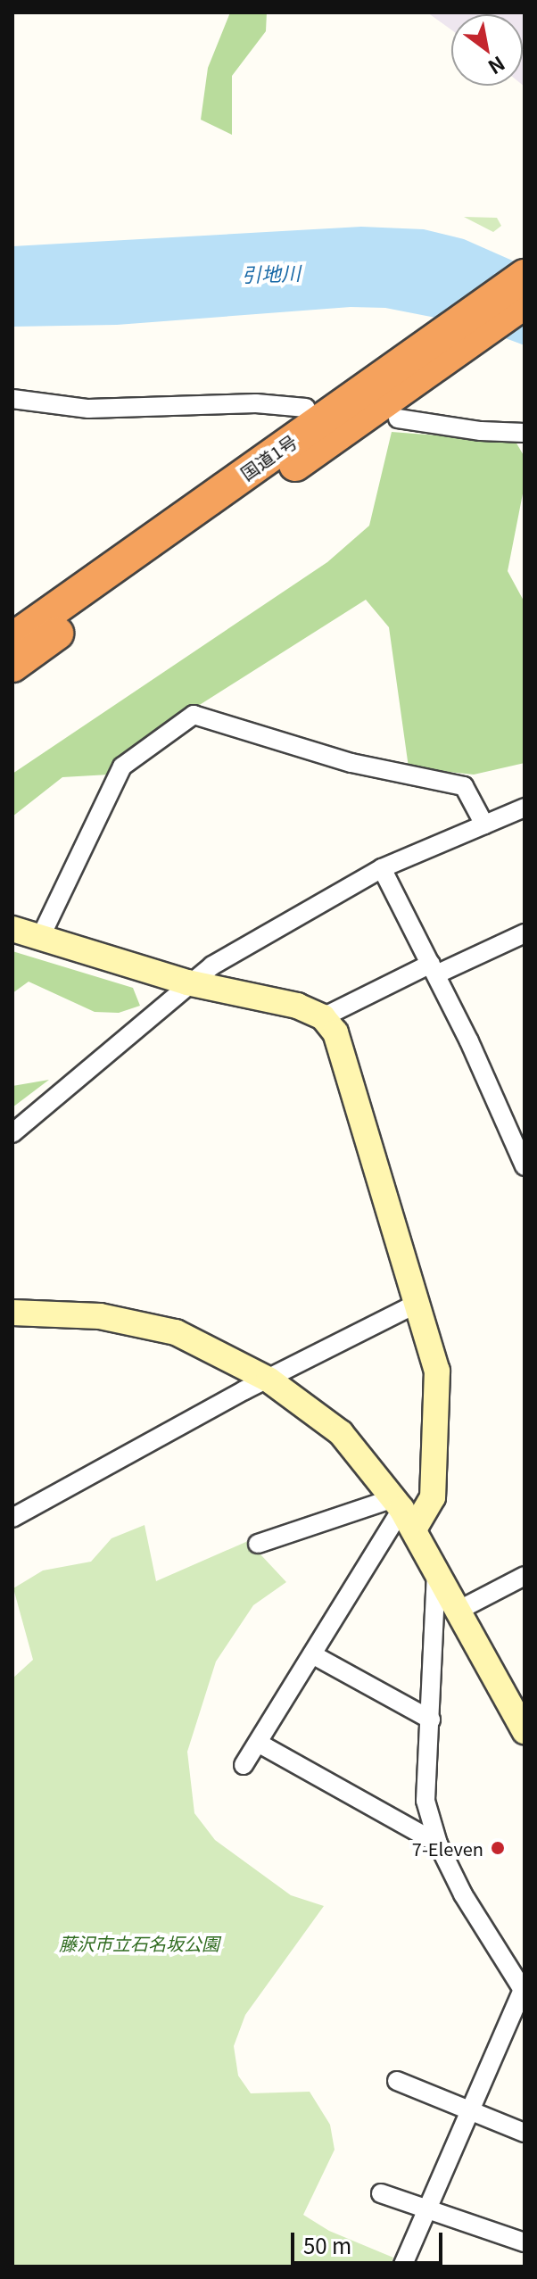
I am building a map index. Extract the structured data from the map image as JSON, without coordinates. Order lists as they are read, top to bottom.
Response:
{
  "streets": {
    "highway": ["国道1号"]
  },
  "water": ["引地川"],
  "parks": ["藤沢市立石名坂公園"],
  "places": ["7-Eleven"],
  "scale_bar": "50 m",
  "north": "bottom right"
}
